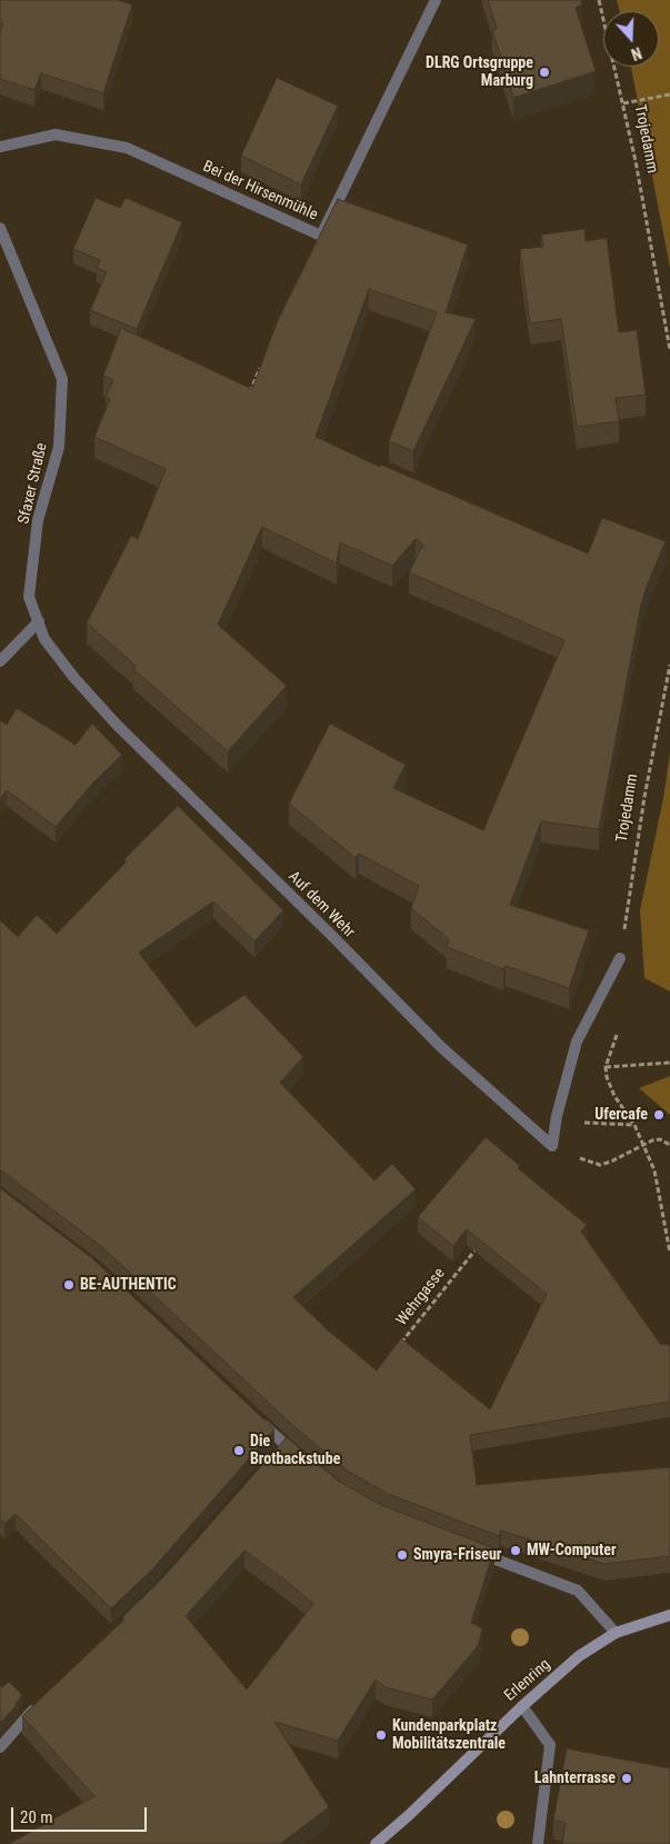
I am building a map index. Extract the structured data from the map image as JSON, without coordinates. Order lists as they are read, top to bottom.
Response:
{
  "streets": {
    "main road": ["Erlenring"],
    "street": ["Bei der Hirsenmühle", "Sfaxer Straße", "Auf dem Wehr"],
    "path": ["Trojedamm", "Wehrgasse"]
  },
  "crossings": [
    ["Sfaxer Straße", "Auf dem Wehr"]
  ],
  "places": [
    "DLRG Ortsgruppe Marburg",
    "Ufercafe",
    "BE-AUTHENTIC",
    "Die Brotbackstube",
    "MW-Computer",
    "Smyra-Friseur",
    "Kundenparkplatz Mobilitätszentrale",
    "Lahnterrasse"
  ],
  "scale_bar": "20 m",
  "north": "bottom"
}
